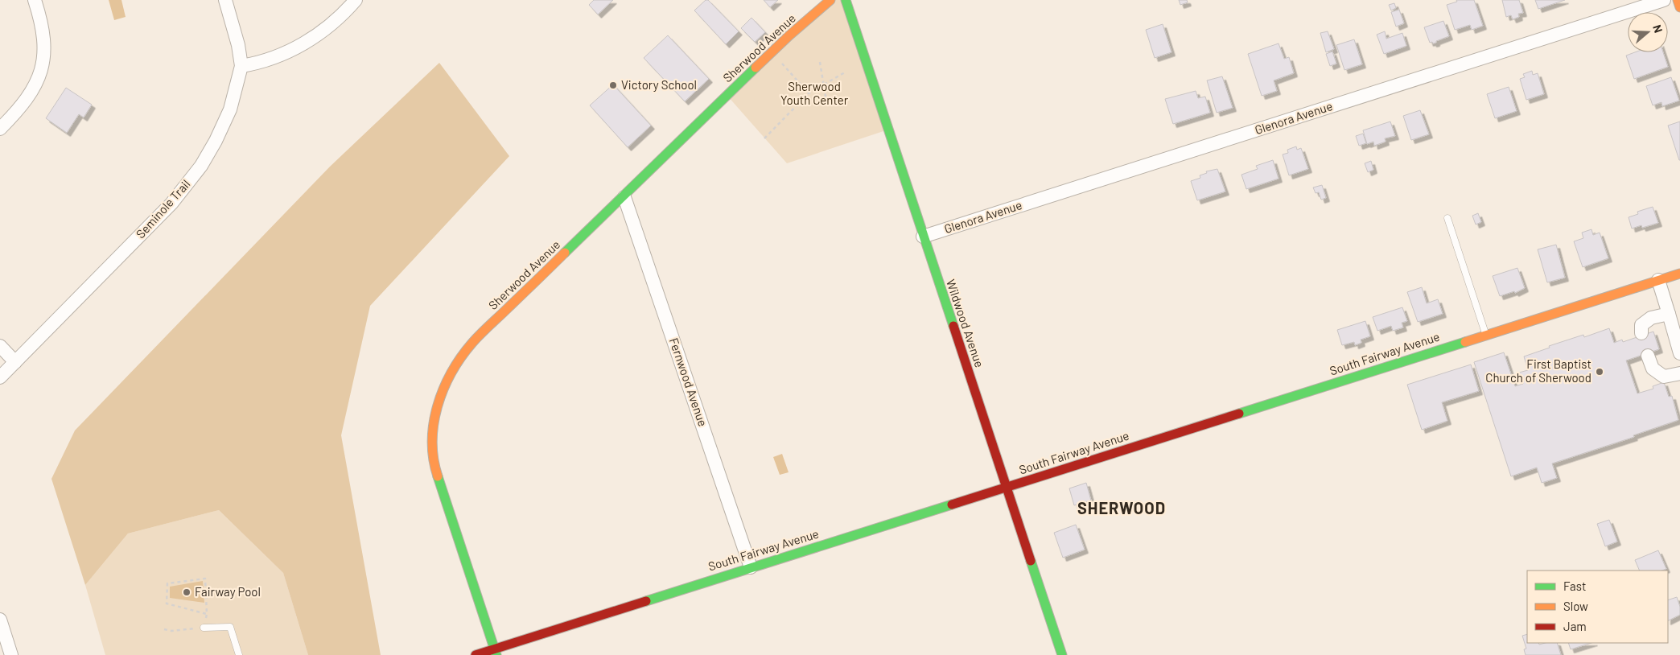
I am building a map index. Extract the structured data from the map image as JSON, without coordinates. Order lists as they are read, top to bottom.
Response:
{
  "streets": {
    "street": [
      "Sherwood Avenue",
      "Glenora Avenue",
      "Seminole Trail",
      "Wildwood Avenue",
      "South Fairway Avenue",
      "Fernwood Avenue"
    ]
  },
  "crossings": [
    ["Sherwood Avenue", "South Fairway Avenue"],
    ["Sherwood Avenue", "Fernwood Avenue"],
    ["Glenora Avenue", "Wildwood Avenue"],
    ["Wildwood Avenue", "South Fairway Avenue"],
    ["South Fairway Avenue", "Fernwood Avenue"]
  ],
  "districts": ["SHERWOOD"],
  "parks": ["Sherwood Youth Center"],
  "places": ["Victory School", "First Baptist Church of Sherwood", "Fairway Pool"],
  "legend": ["Fast", "Slow", "Jam"],
  "north": "right"
}
